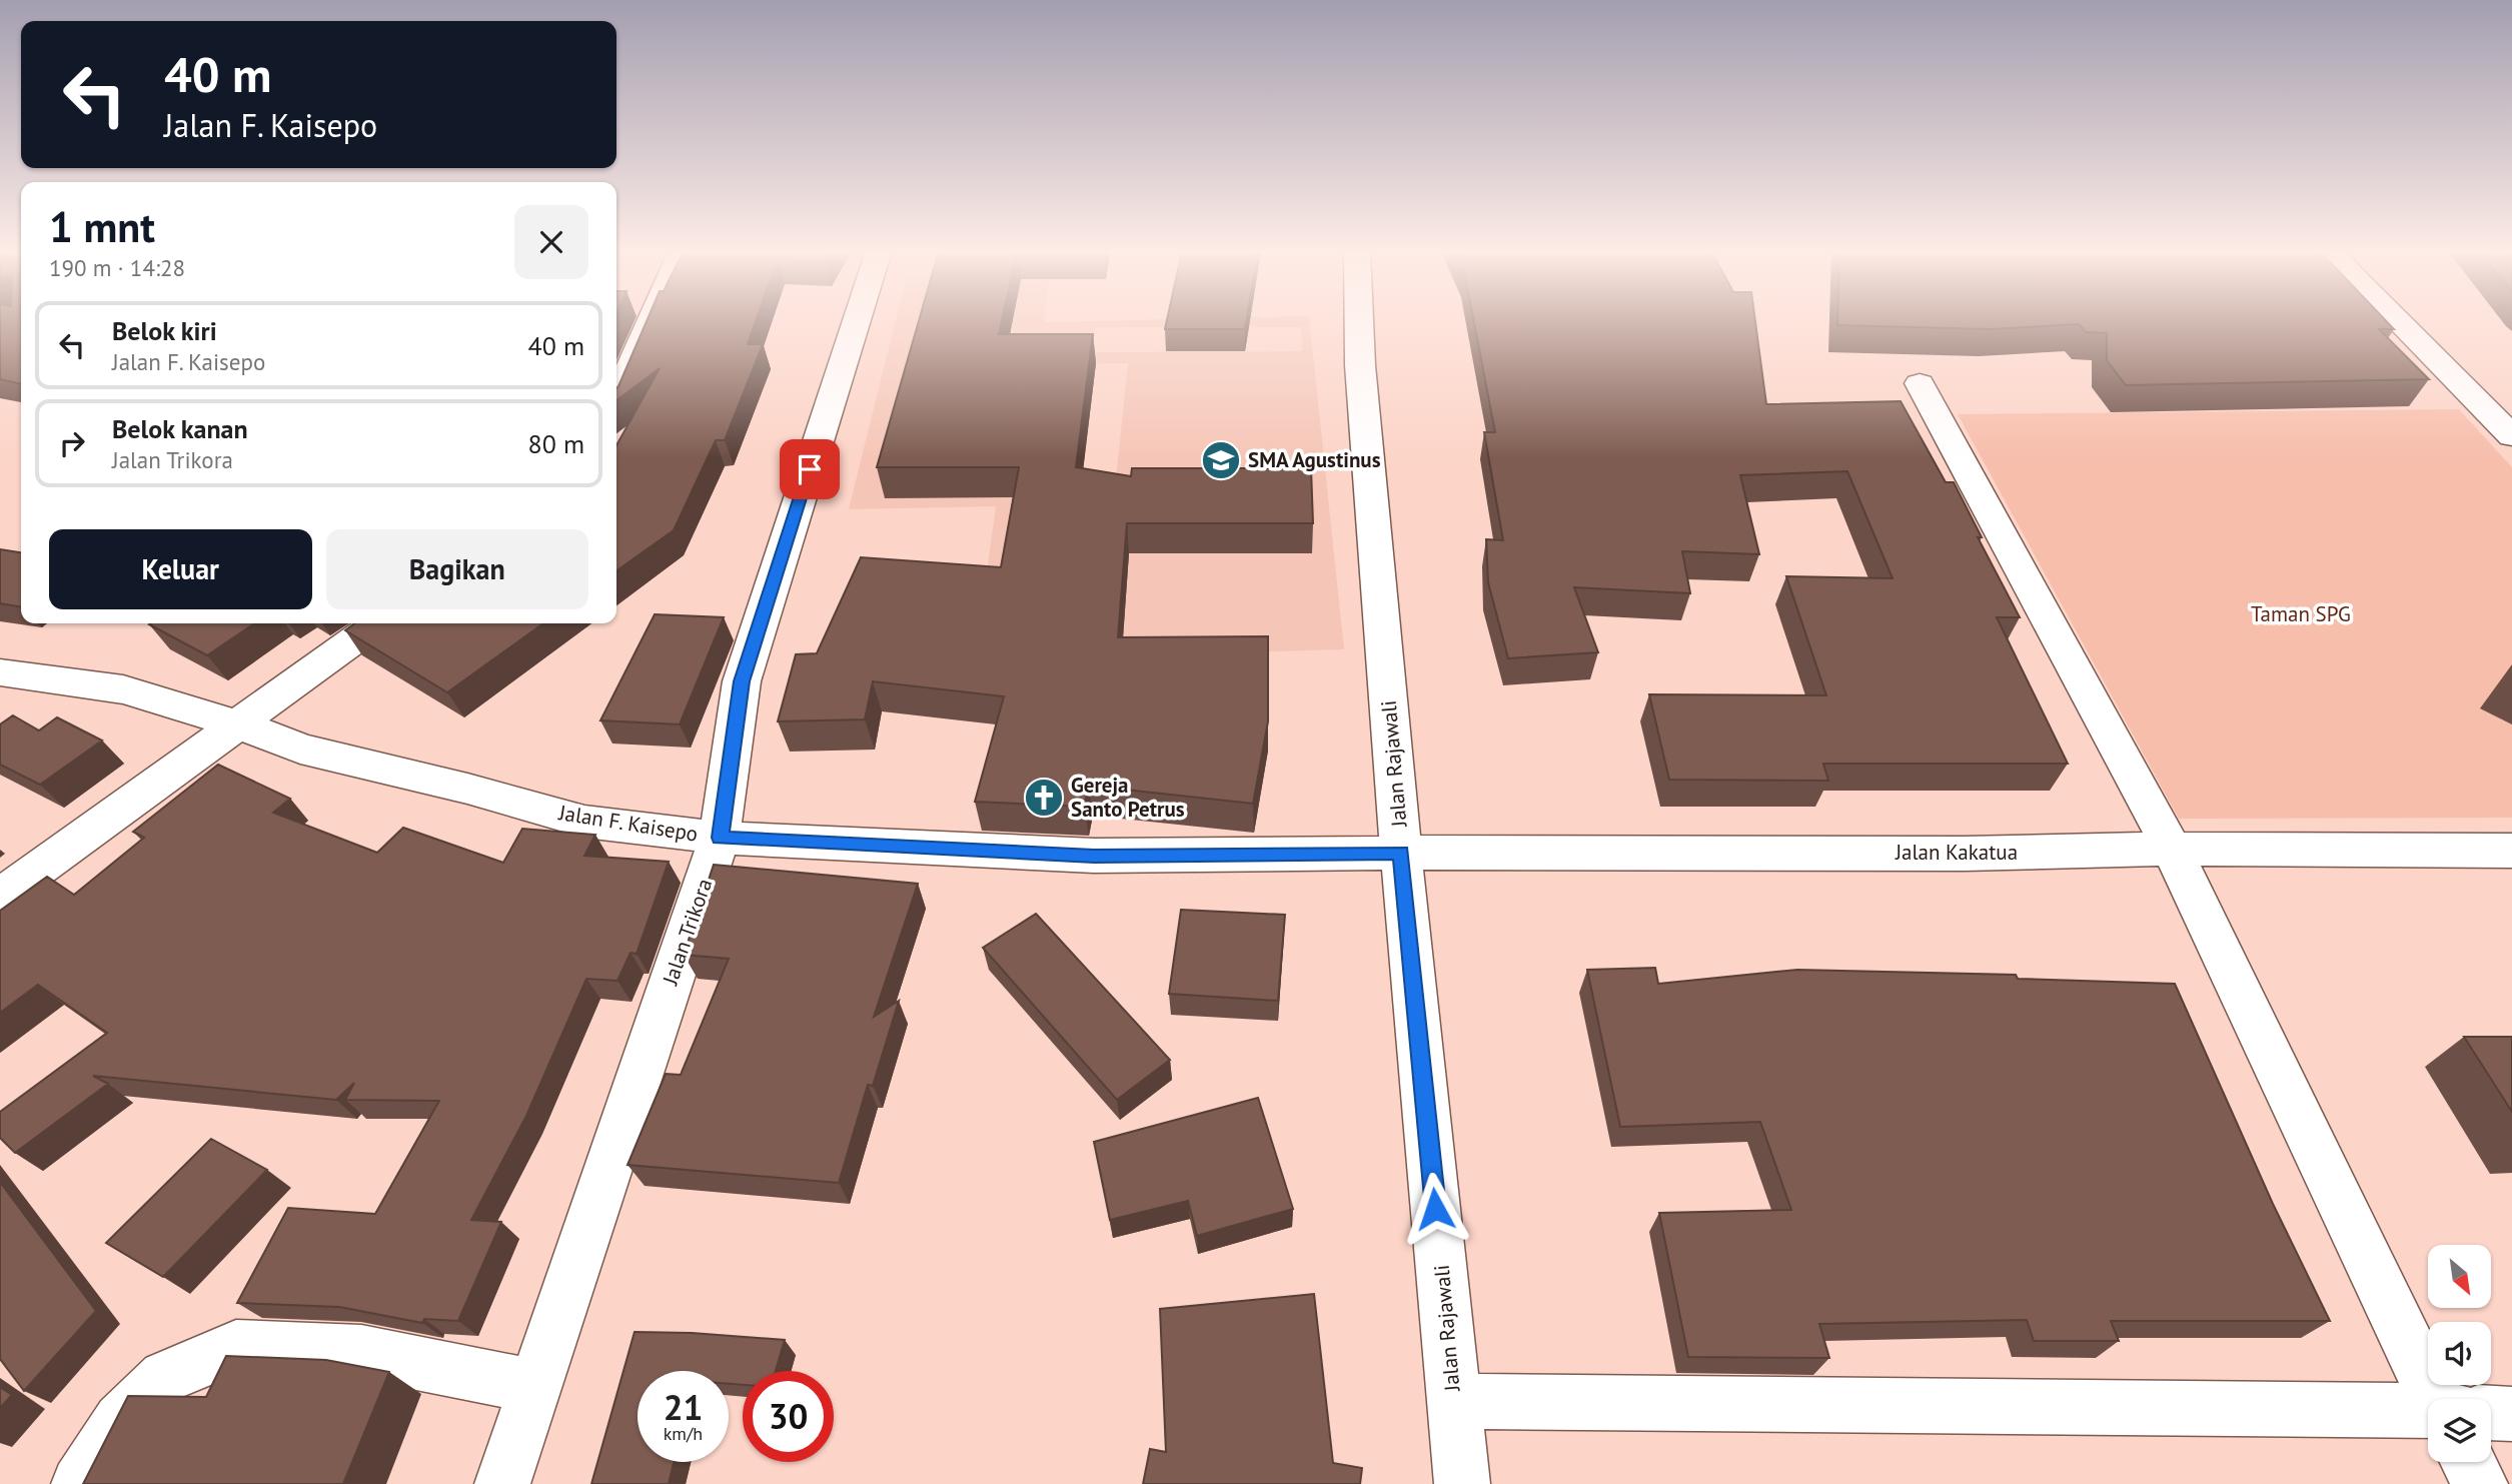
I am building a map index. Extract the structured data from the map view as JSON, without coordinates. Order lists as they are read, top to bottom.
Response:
{
  "streets": {
    "street": [
      "Jalan Rajawali",
      "Jalan F. Kaisepo",
      "Jalan Kakatua",
      "Jalan Trikora"
    ]
  },
  "crossings": [
    ["Jalan Rajawali", "Jalan F. Kaisepo"],
    ["Jalan Rajawali", "Jalan Kakatua"],
    ["Jalan F. Kaisepo", "Jalan Kakatua"],
    ["Jalan F. Kaisepo", "Jalan Trikora"]
  ],
  "parks": ["Taman SPG"],
  "places": {
    "school or university": ["SMA Agustinus"],
    "church": ["Gereja Santo Petrus"]
  },
  "north": "bottom right",
  "page": {
    "turn": ["40 m", "Jalan F. Kaisepo"],
    "heading": ["1 mnt", "190 m · 14:28"],
    "list": [
      {
        "name": "Belok kiri",
        "note": "Jalan F. Kaisepo",
        "value": "40 m"
      },
      {
        "name": "Belok kanan",
        "note": "Jalan Trikora",
        "value": "80 m"
      }
    ],
    "buttons": ["Keluar", "Bagikan"],
    "speed": "21 km/h",
    "limit": "30"
  }
}
